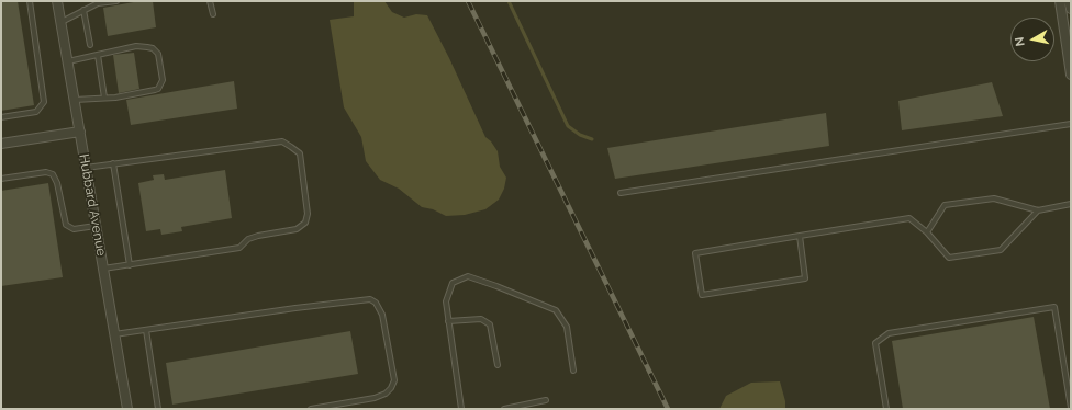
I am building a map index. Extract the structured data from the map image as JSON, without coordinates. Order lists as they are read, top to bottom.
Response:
{
  "streets": {
    "street": ["Hubbard Avenue"]
  },
  "north": "left"
}
